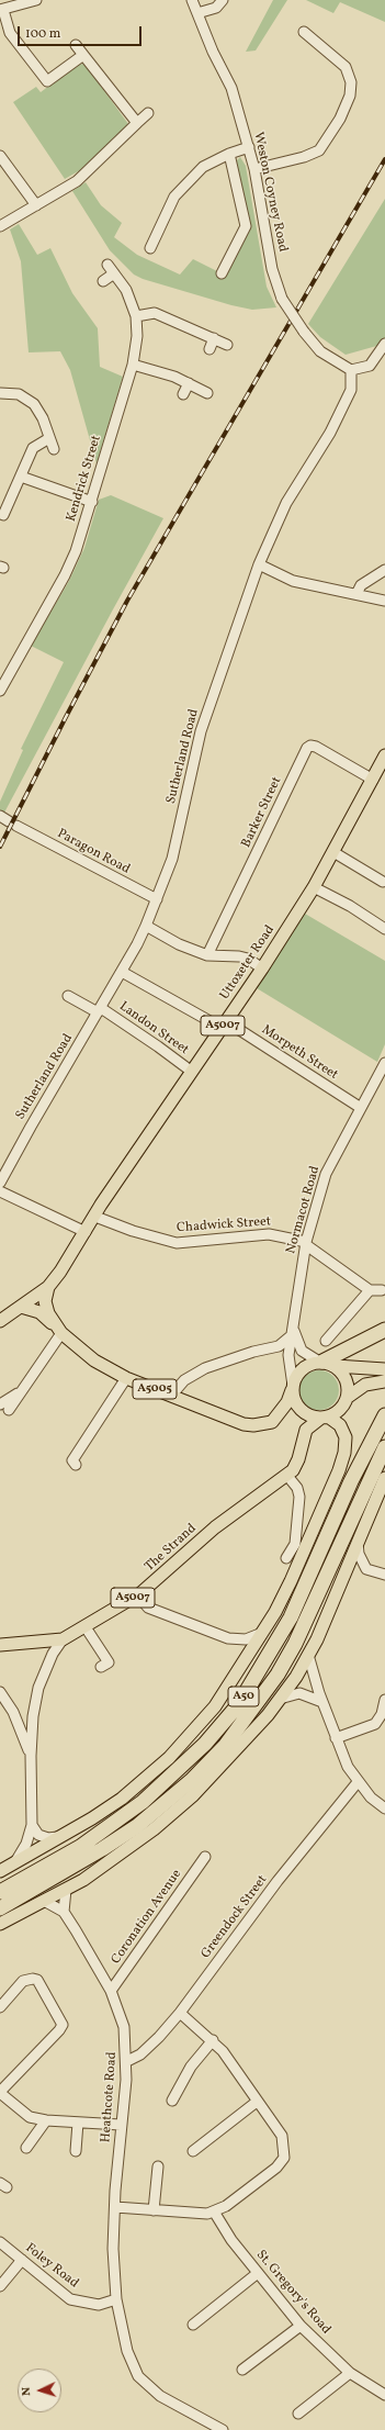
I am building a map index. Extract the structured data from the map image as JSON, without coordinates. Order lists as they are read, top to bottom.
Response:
{
  "streets": {
    "highway": ["A50"],
    "main road": [
      "Uttoxeter Road",
      "A5007",
      "A5005",
      "The Strand"
    ],
    "street": [
      "Weston Coyney Road",
      "Kendrick Street",
      "Sutherland Road",
      "Barker Street",
      "Paragon Road",
      "Landon Street",
      "Morpeth Street",
      "Normacot Road",
      "Chadwick Street",
      "Coronation Avenue",
      "Greendock Street",
      "Heathcote Road",
      "Foley Road",
      "St. Gregory's Road"
    ]
  },
  "crossings": [
    ["Weston Coyney Road", "Sutherland Road"],
    ["Sutherland Road", "Paragon Road"],
    ["Sutherland Road", "Landon Street"],
    ["Sutherland Road", "Morpeth Street"],
    ["Barker Street", "Uttoxeter Road"],
    ["Uttoxeter Road", "A5007"],
    ["Uttoxeter Road", "Landon Street"],
    ["Uttoxeter Road", "Morpeth Street"],
    ["Uttoxeter Road", "Chadwick Street"],
    ["Uttoxeter Road", "A5005"],
    ["A5007", "Normacot Road"],
    ["A5007", "A5005"],
    ["A5007", "The Strand"],
    ["A5007", "A50"],
    ["Morpeth Street", "Normacot Road"],
    ["Normacot Road", "Chadwick Street"],
    ["Normacot Road", "A5005"],
    ["Normacot Road", "The Strand"],
    ["Normacot Road", "A50"],
    ["A5005", "The Strand"],
    ["A5005", "A50"],
    ["The Strand", "A50"],
    ["Coronation Avenue", "Heathcote Road"],
    ["Greendock Street", "Heathcote Road"],
    ["Heathcote Road", "Foley Road"]
  ],
  "scale_bar": "100 m",
  "north": "left"
}
